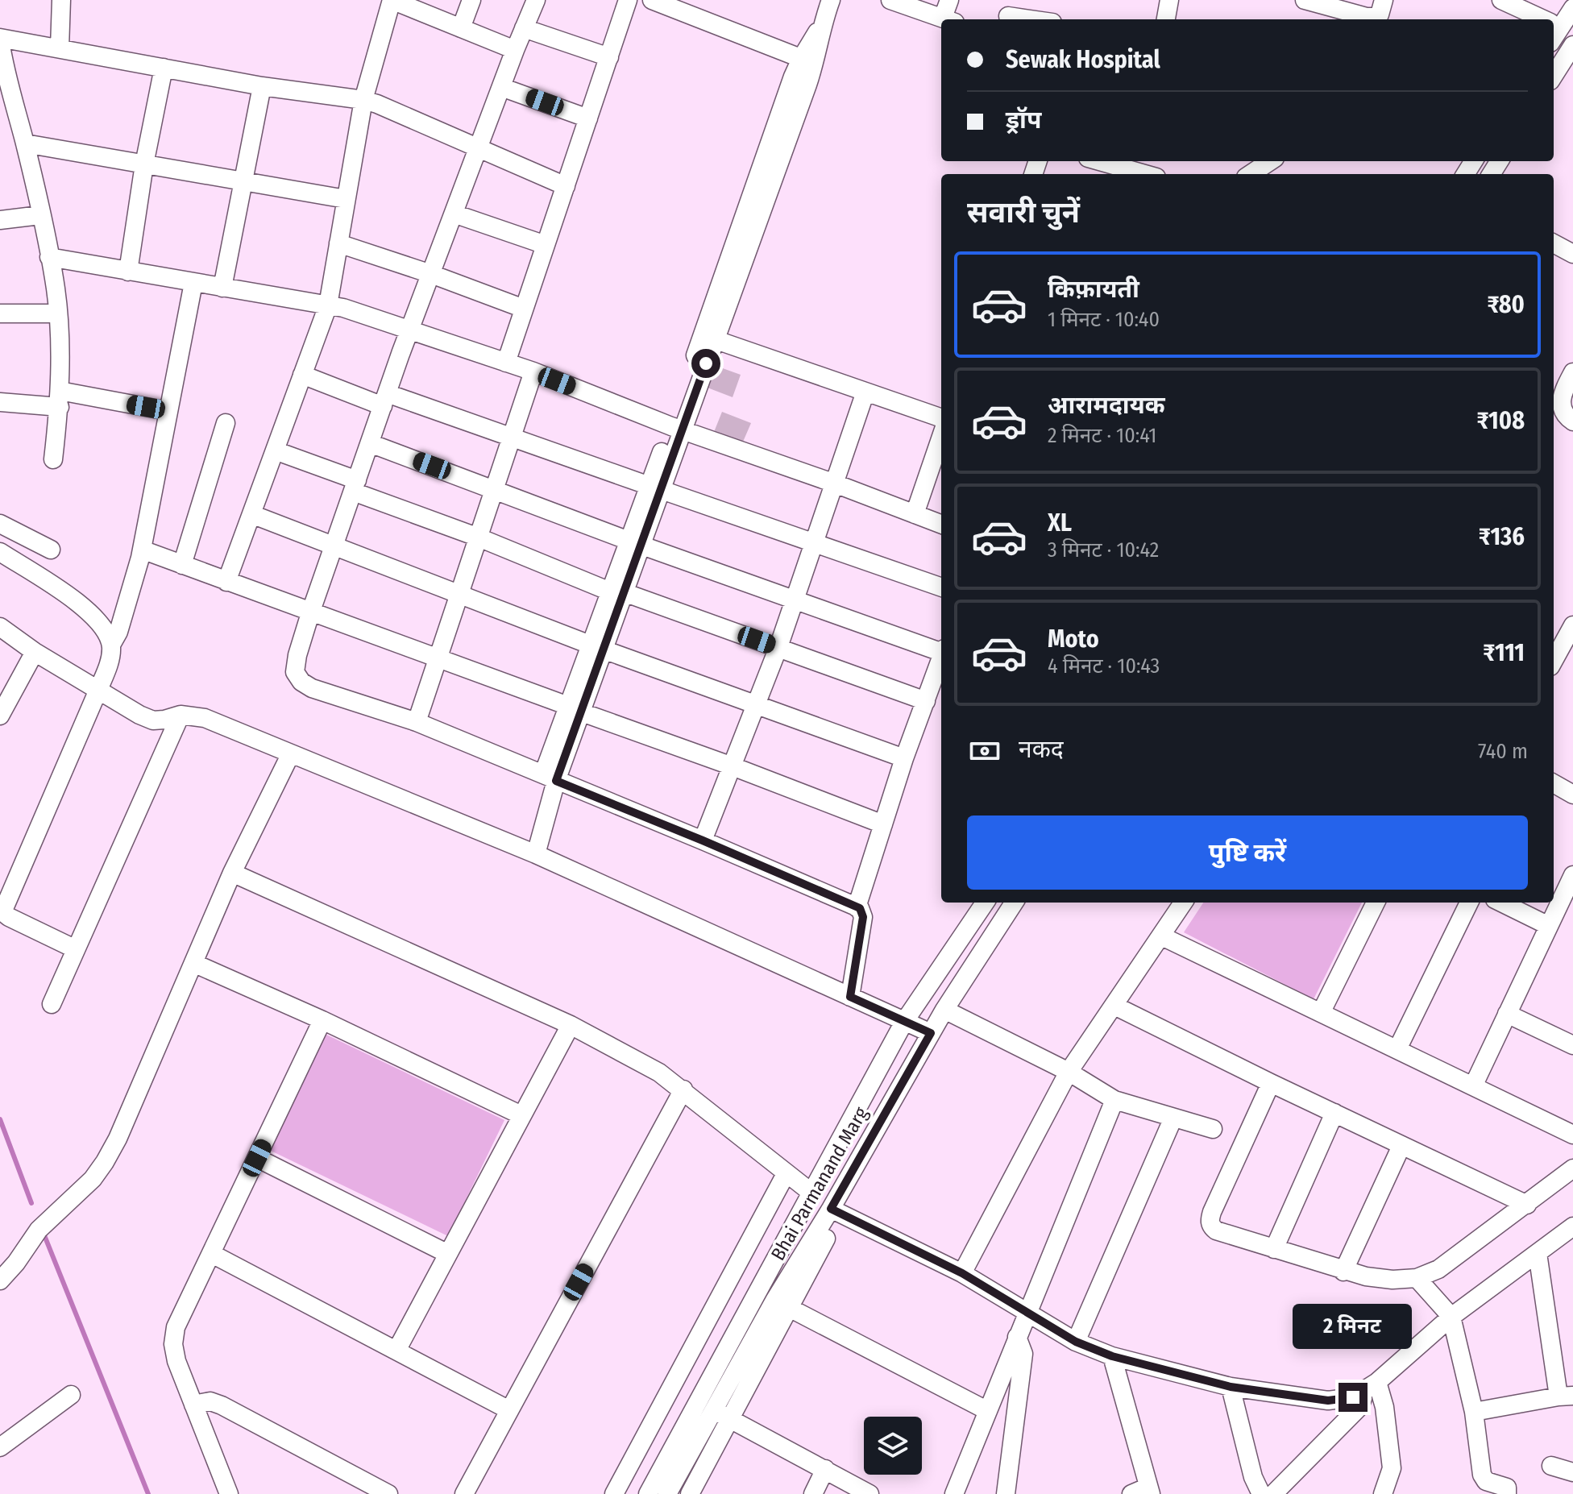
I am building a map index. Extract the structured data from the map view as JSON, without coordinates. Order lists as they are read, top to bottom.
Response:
{
  "streets": {
    "street": ["Bhai Parmanand Marg"]
  },
  "page": {
    "banner": ["Sewak Hospital", "ड्रॉप"],
    "heading": "सवारी चुनें",
    "list": [
      {
        "name": "किफ़ायती",
        "note": "1 मिनट · 10:40",
        "value": "₹80"
      },
      {
        "name": "आरामदायक",
        "note": "2 मिनट · 10:41",
        "value": "₹108"
      },
      {
        "name": "XL",
        "note": "3 मिनट · 10:42",
        "value": "₹136"
      },
      {
        "name": "Moto",
        "note": "4 मिनट · 10:43",
        "value": "₹111"
      }
    ],
    "pay": ["नकद", "740 m"],
    "buttons": "पुष्टि करें",
    "bubble": "2 मिनट"
  }
}
